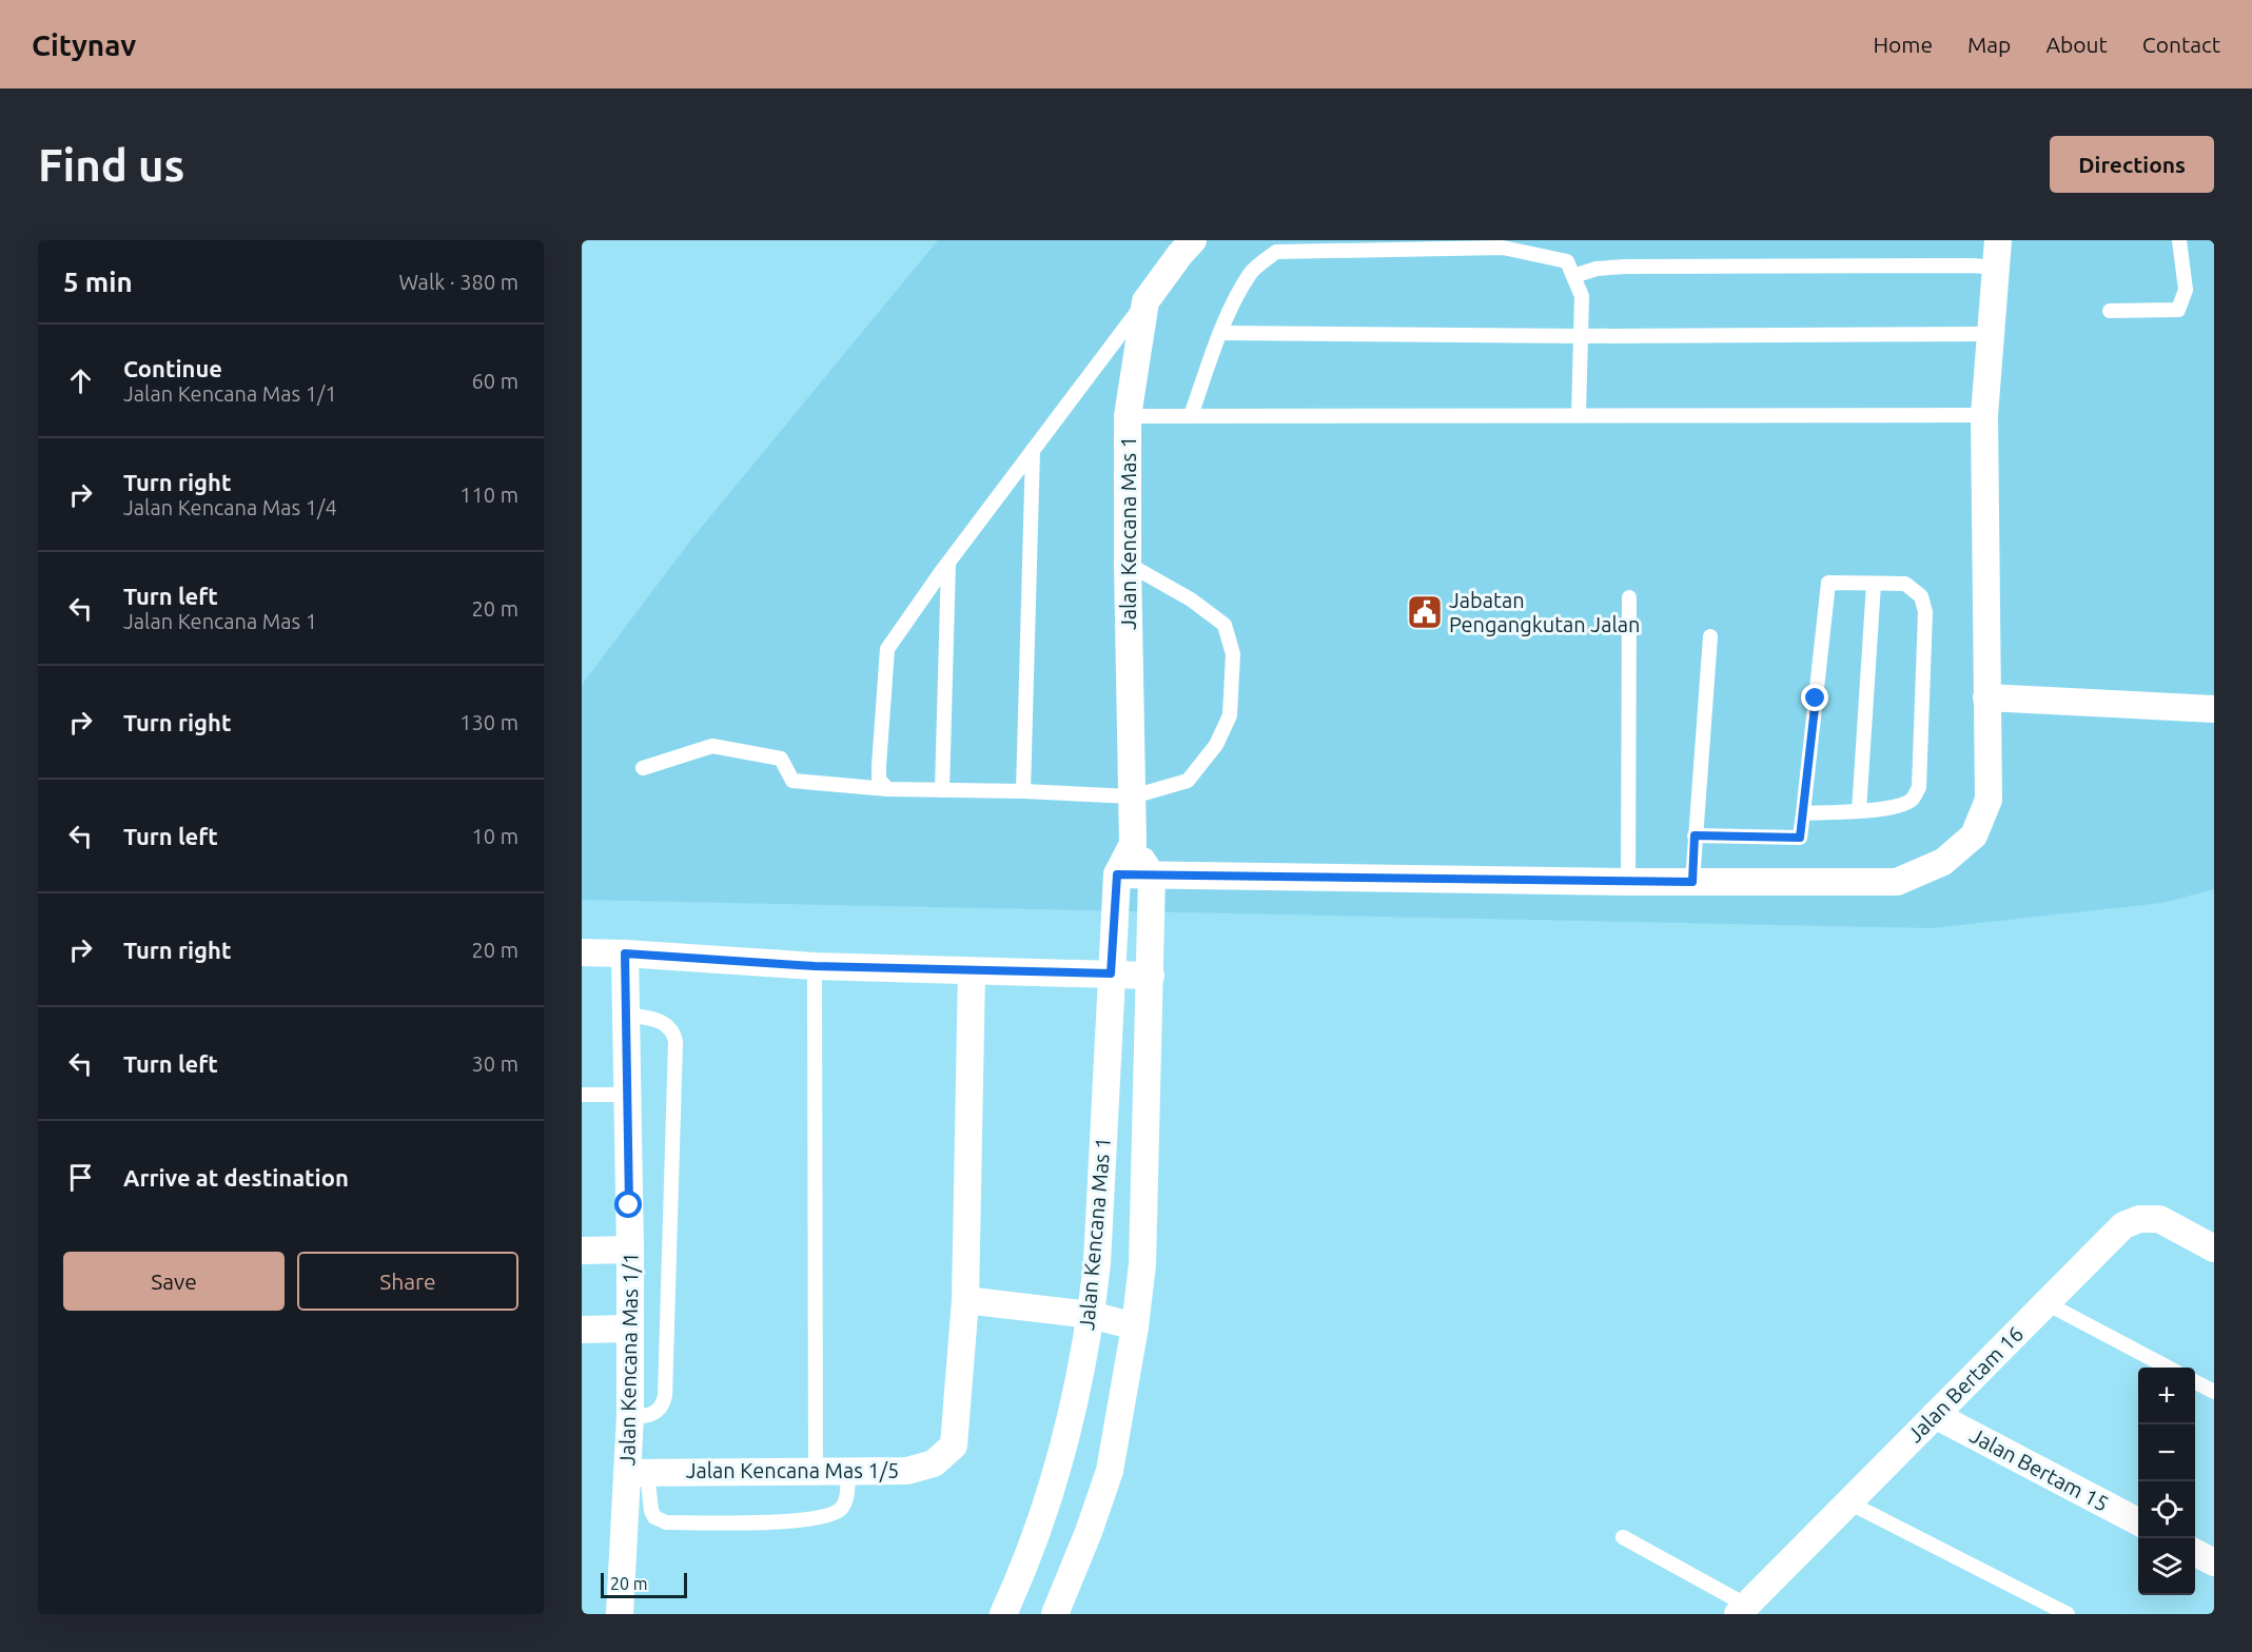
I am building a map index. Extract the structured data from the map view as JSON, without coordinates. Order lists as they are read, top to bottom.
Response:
{
  "streets": {
    "street": [
      "Jalan Kencana Mas 1",
      "Jalan Kencana Mas 1/1",
      "Jalan Bertam 16",
      "Jalan Bertam 15",
      "Jalan Kencana Mas 1/5"
    ]
  },
  "crossings": [
    ["Jalan Kencana Mas 1/1", "Jalan Kencana Mas 1/5"],
    ["Jalan Bertam 16", "Jalan Bertam 15"]
  ],
  "places": {
    "public building": ["Jabatan Pengangkutan Jalan"]
  },
  "scale_bar": "20 m",
  "page": {
    "header": "Citynav",
    "nav": [
      "Home",
      "Map",
      "About",
      "Contact"
    ],
    "buttons": [
      "Directions",
      ["Save", "Share"]
    ],
    "title": "Find us",
    "heading": ["5 min", "Walk · 380 m"],
    "list": [
      ["Continue", "Jalan Kencana Mas 1/1", "60 m"],
      ["Turn right", "Jalan Kencana Mas 1/4", "110 m"],
      ["Turn left", "Jalan Kencana Mas 1", "20 m"],
      ["Turn right", "130 m"],
      ["Turn left", "10 m"],
      ["Turn right", "20 m"],
      ["Turn left", "30 m"],
      "Arrive at destination"
    ],
    "map_buttons": ["+", "−"],
    "scale": "20 m"
  }
}
